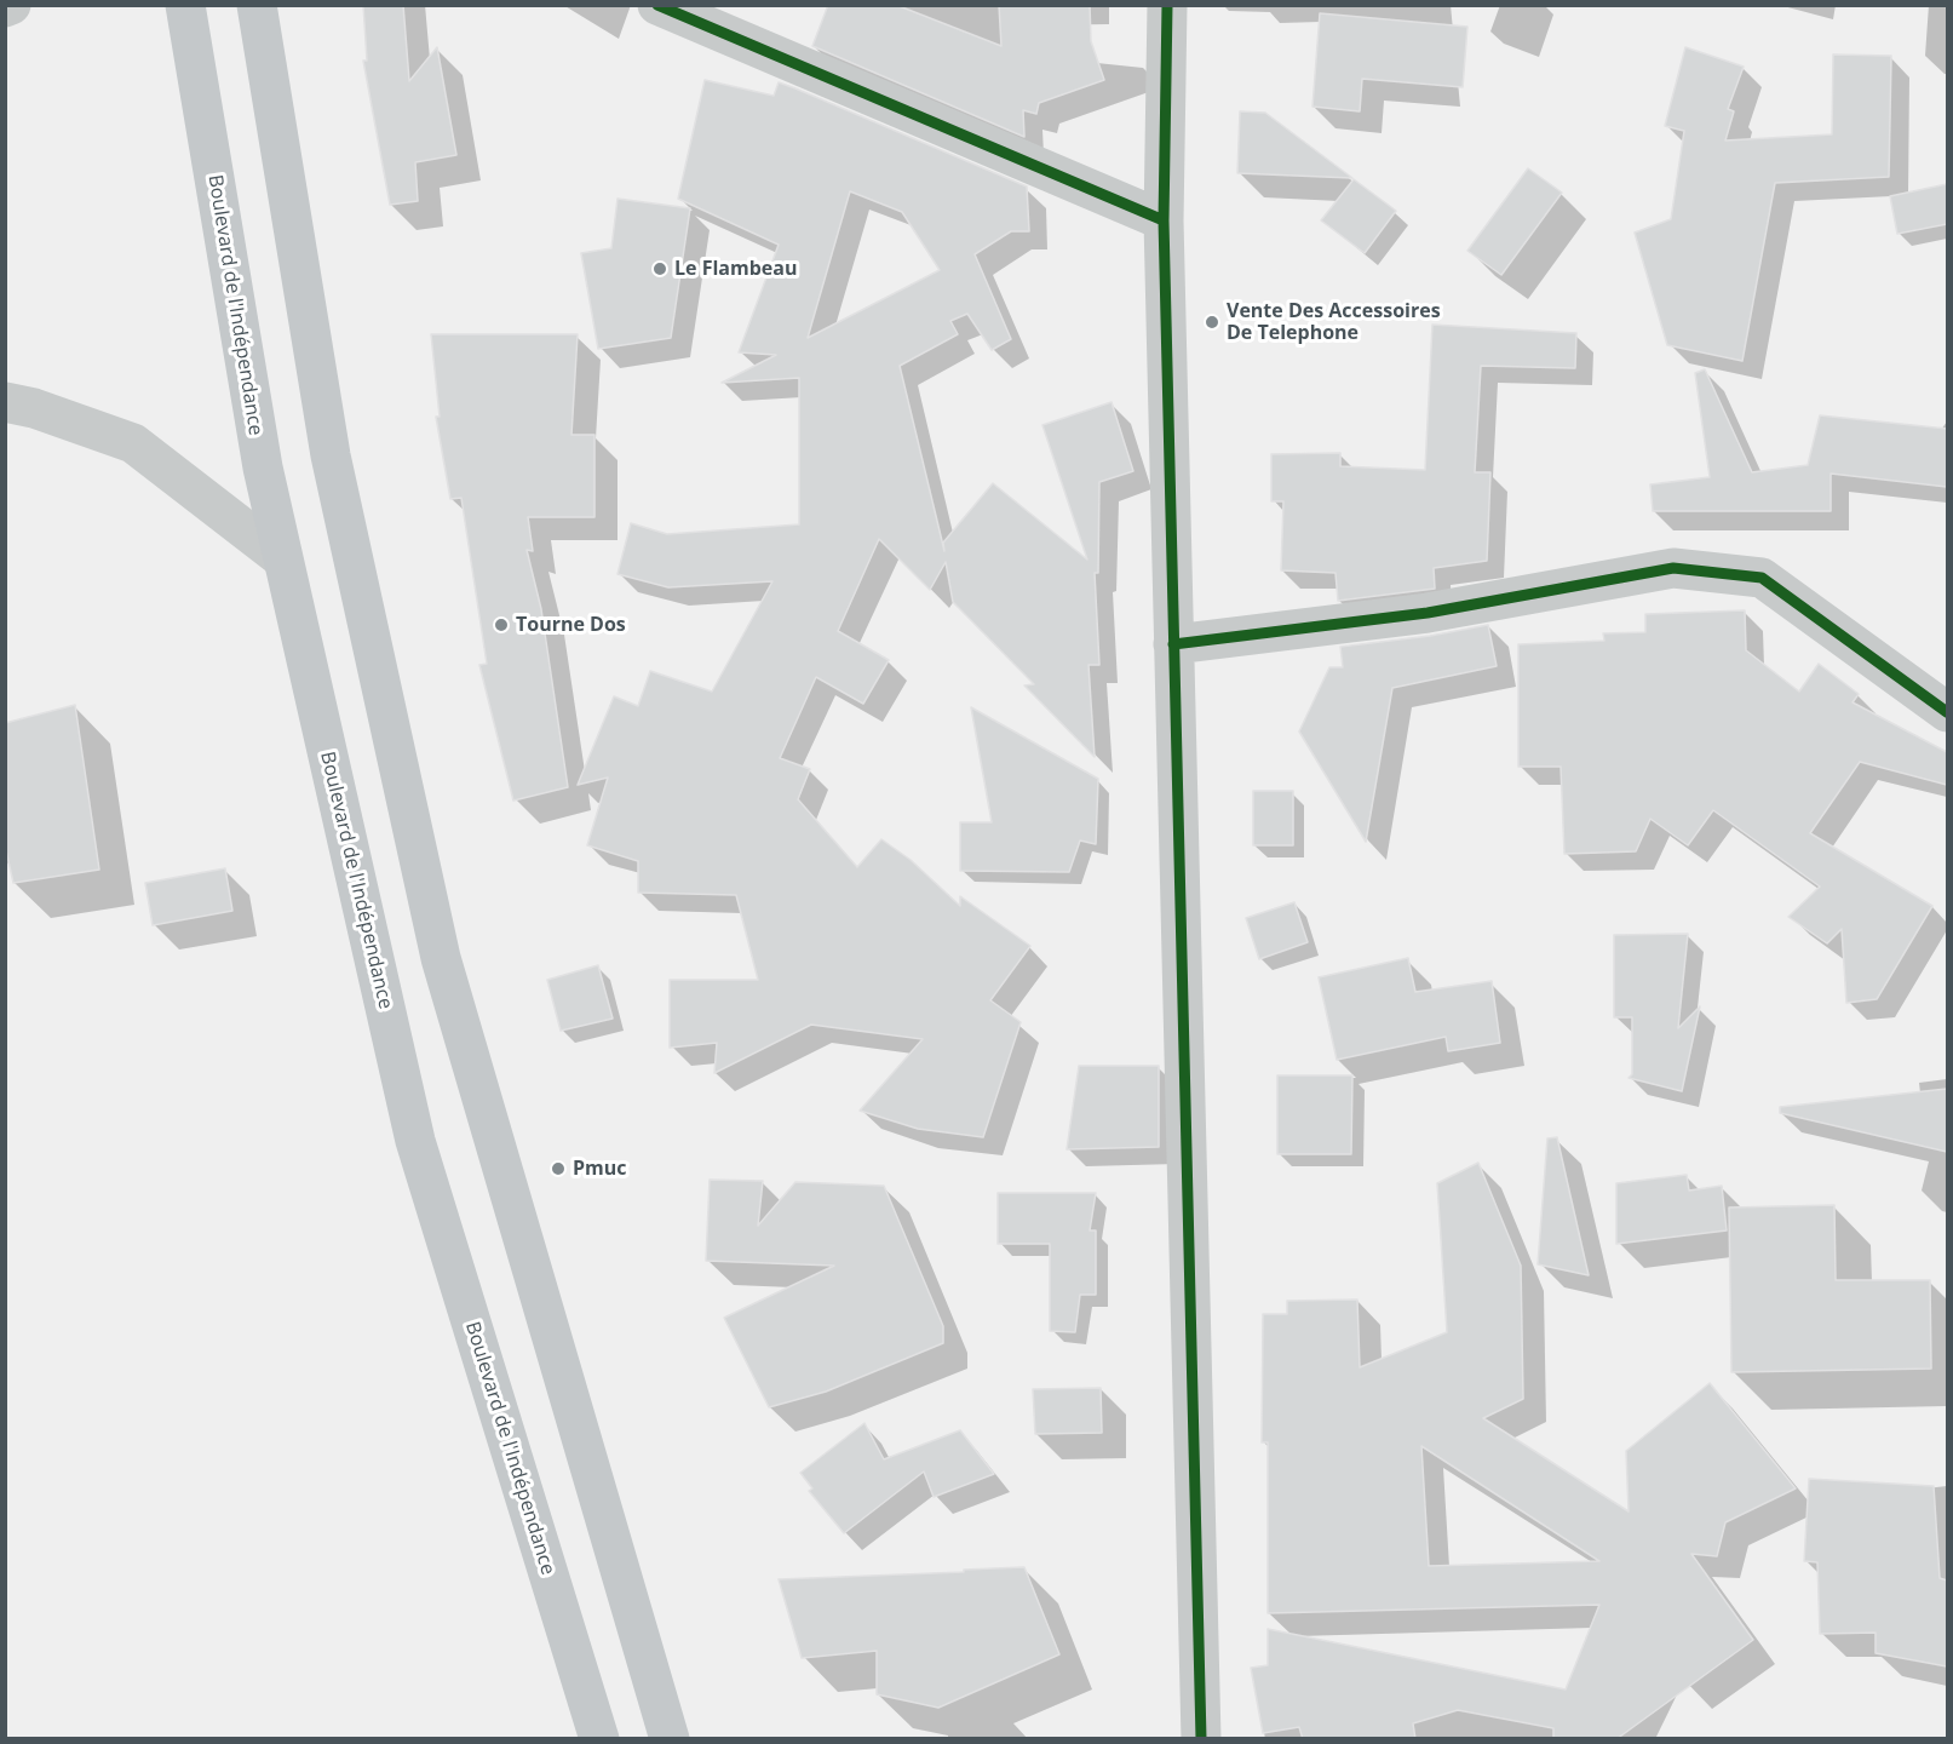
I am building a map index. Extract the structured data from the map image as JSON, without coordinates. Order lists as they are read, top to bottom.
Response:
{
  "streets": {
    "main road": ["Boulevard de l'Indépendance"]
  },
  "places": [
    "Le Flambeau",
    "Vente Des Accessoires De Telephone",
    "Tourne Dos",
    "Pmuc"
  ]
}
